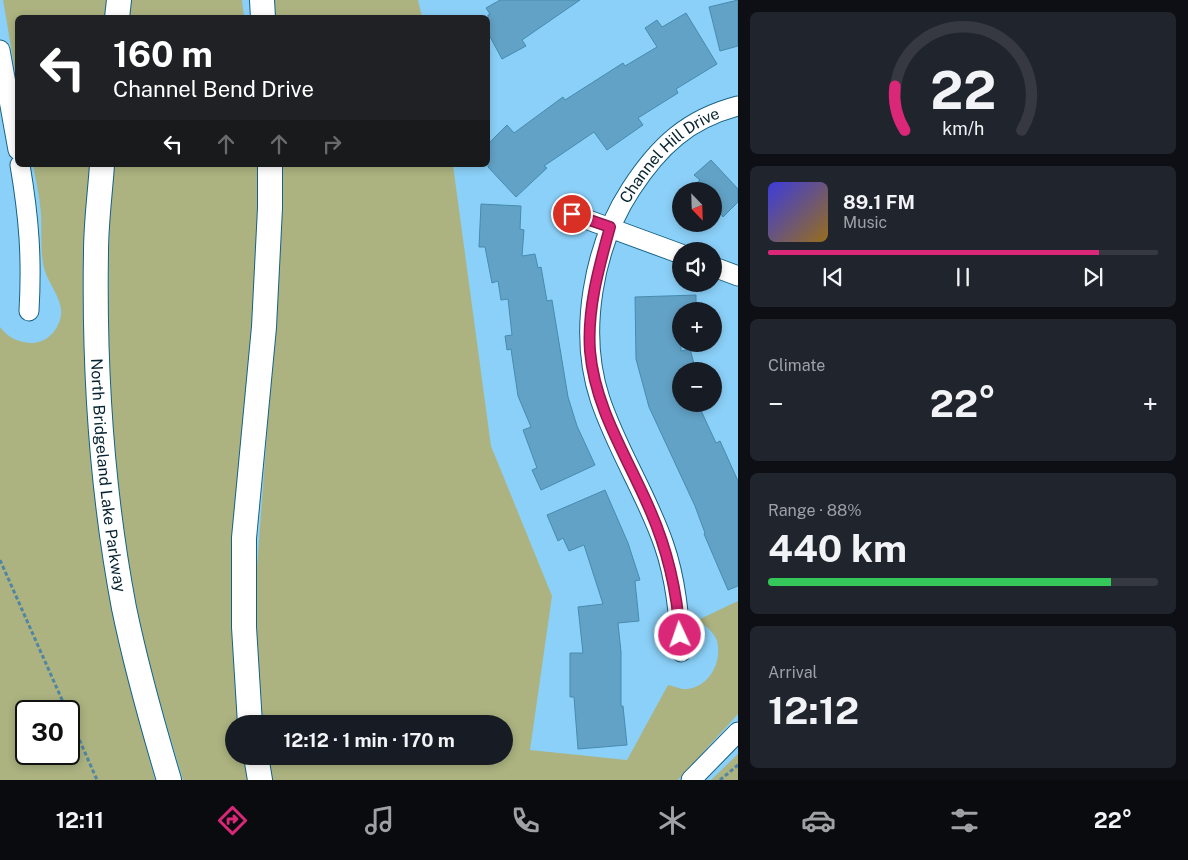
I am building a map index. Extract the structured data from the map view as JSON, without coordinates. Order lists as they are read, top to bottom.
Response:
{
  "streets": {
    "main road": ["North Bridgeland Lake Parkway"],
    "street": ["Channel Hill Drive"]
  },
  "north": "bottom right",
  "page": {
    "turn": ["160 m", "Channel Bend Drive"],
    "map_buttons": ["+", "−"],
    "song": ["89.1 FM", "Music"],
    "tile": [
      "Climate",
      ["Range · 88%", "440 km"],
      ["Arrival", "12:12"]
    ],
    "heat": ["−", "22°", "+"],
    "limit": "30",
    "trip": "12:12 · 1 min · 170 m",
    "tabs": ["12:11", "22°"],
    "gauge": ["22", "km/h"]
  }
}
